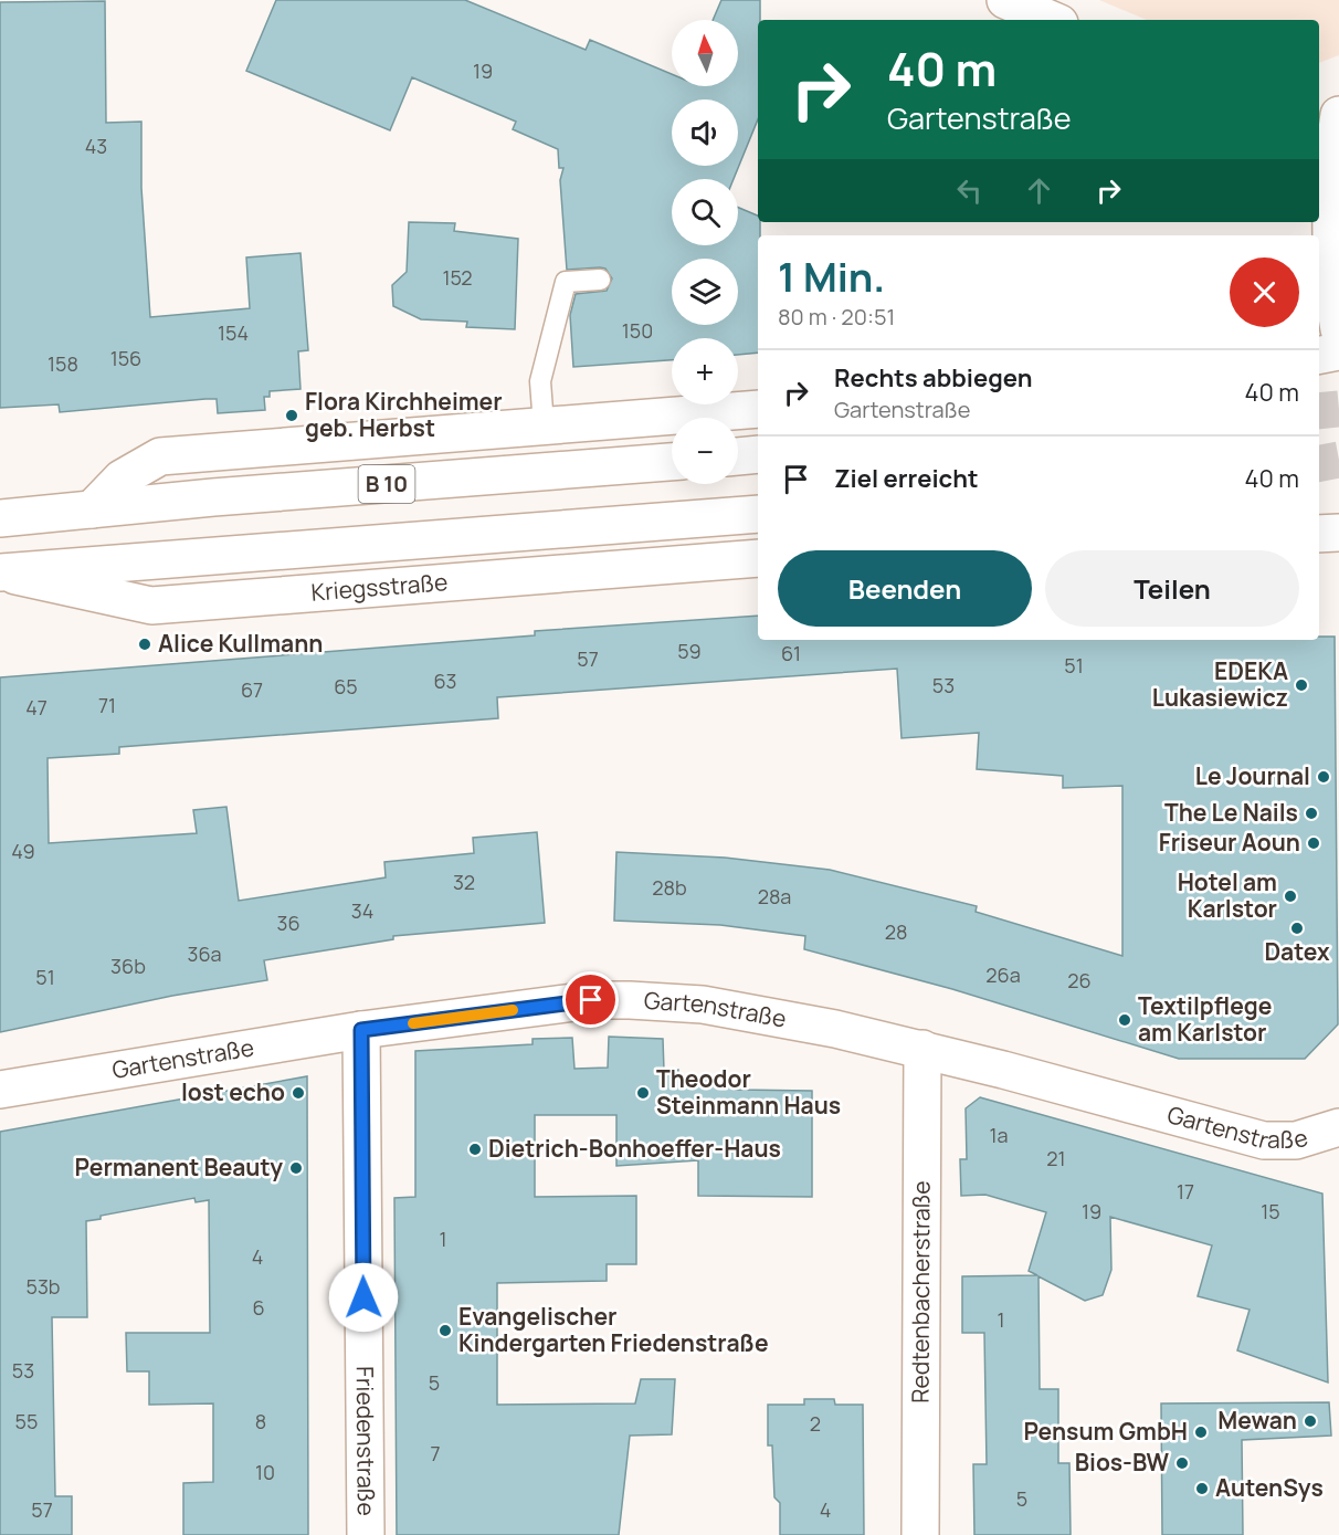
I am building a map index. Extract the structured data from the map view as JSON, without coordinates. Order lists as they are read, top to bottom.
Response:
{
  "streets": {
    "main road": [
      "B 10",
      "Kriegsstraße",
      "Gartenstraße",
      "Redtenbacherstraße",
      "Friedenstraße"
    ]
  },
  "crossings": [
    ["Gartenstraße", "Redtenbacherstraße"],
    ["Gartenstraße", "Friedenstraße"]
  ],
  "places": [
    "Flora Kirchheimer geb. Herbst",
    "Alice Kullmann",
    "EDEKA Lukasiewicz",
    "Le Journal",
    "The Le Nails",
    "Friseur Aoun",
    "Hotel am Karlstor",
    "Datex",
    "Textilpflege am Karlstor",
    "lost echo",
    "Theodor Steinmann Haus",
    "Dietrich-Bonhoeffer-Haus",
    "Permanent Beauty",
    "Evangelischer Kindergarten Friedenstraße",
    "Mewan",
    "Pensum GmbH",
    "Bios-BW",
    "AutenSys"
  ],
  "house_numbers": [
    "19",
    "43",
    "152",
    "150",
    "154",
    "156",
    "158",
    "59",
    "61",
    "57",
    "51",
    "63",
    "53",
    "65",
    "67",
    "71",
    "47",
    "49",
    "32",
    "28b",
    "28a",
    "34",
    "36",
    "28",
    "36a",
    "36b",
    "26a",
    "51",
    "26",
    "1a",
    "21",
    "17",
    "19",
    "15",
    "1",
    "4",
    "53b",
    "6",
    "1",
    "53",
    "5",
    "55",
    "8",
    "2",
    "7",
    "10",
    "5",
    "57",
    "4"
  ],
  "north": "top",
  "page": {
    "map_buttons": ["+", "−"],
    "turn": ["40 m", "Gartenstraße"],
    "heading": ["1 Min.", "80 m · 20:51"],
    "list": [
      {
        "name": "Rechts abbiegen",
        "note": "Gartenstraße",
        "value": "40 m"
      },
      {
        "name": "Ziel erreicht",
        "value": "40 m"
      }
    ],
    "buttons": ["Beenden", "Teilen"]
  }
}
